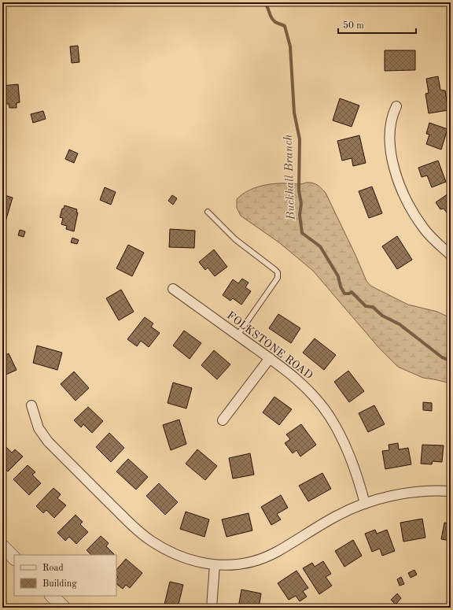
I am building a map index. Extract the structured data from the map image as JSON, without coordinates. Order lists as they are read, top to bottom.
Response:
{
  "streets": {
    "street": ["FOLKSTONE ROAD"]
  },
  "water": ["Buckhall Branch"],
  "legend": ["Road", "Building"],
  "scale_bar": "50 m"
}
